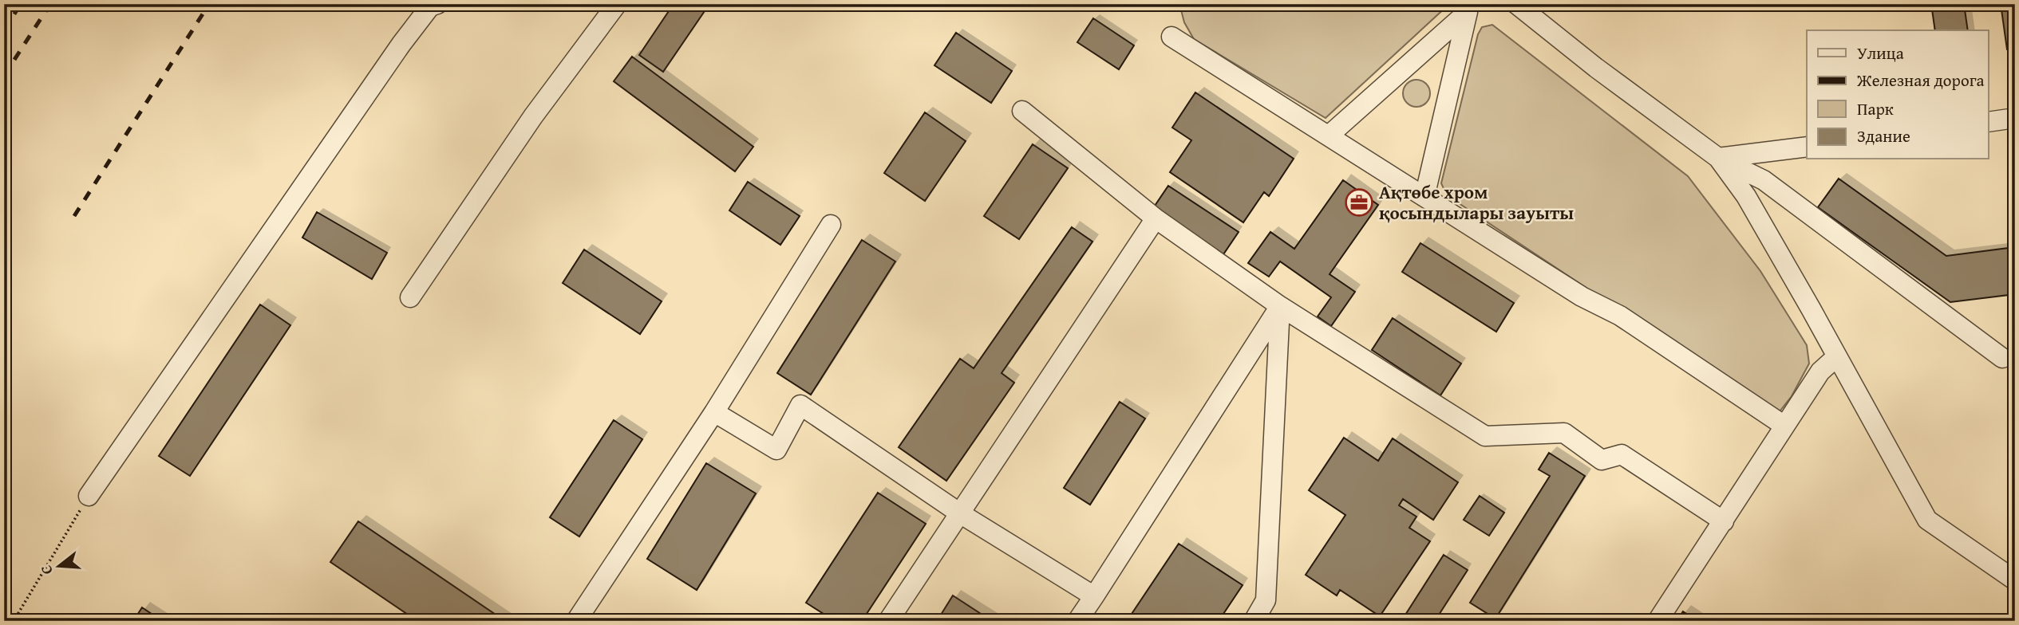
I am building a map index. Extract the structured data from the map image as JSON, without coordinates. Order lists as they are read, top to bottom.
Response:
{
  "places": {
    "office": ["Ақтөбе хром қосындылары зауыты"]
  },
  "legend": [
    "Улица",
    "Железная дорога",
    "Парк",
    "Здание"
  ],
  "north": "left"
}
